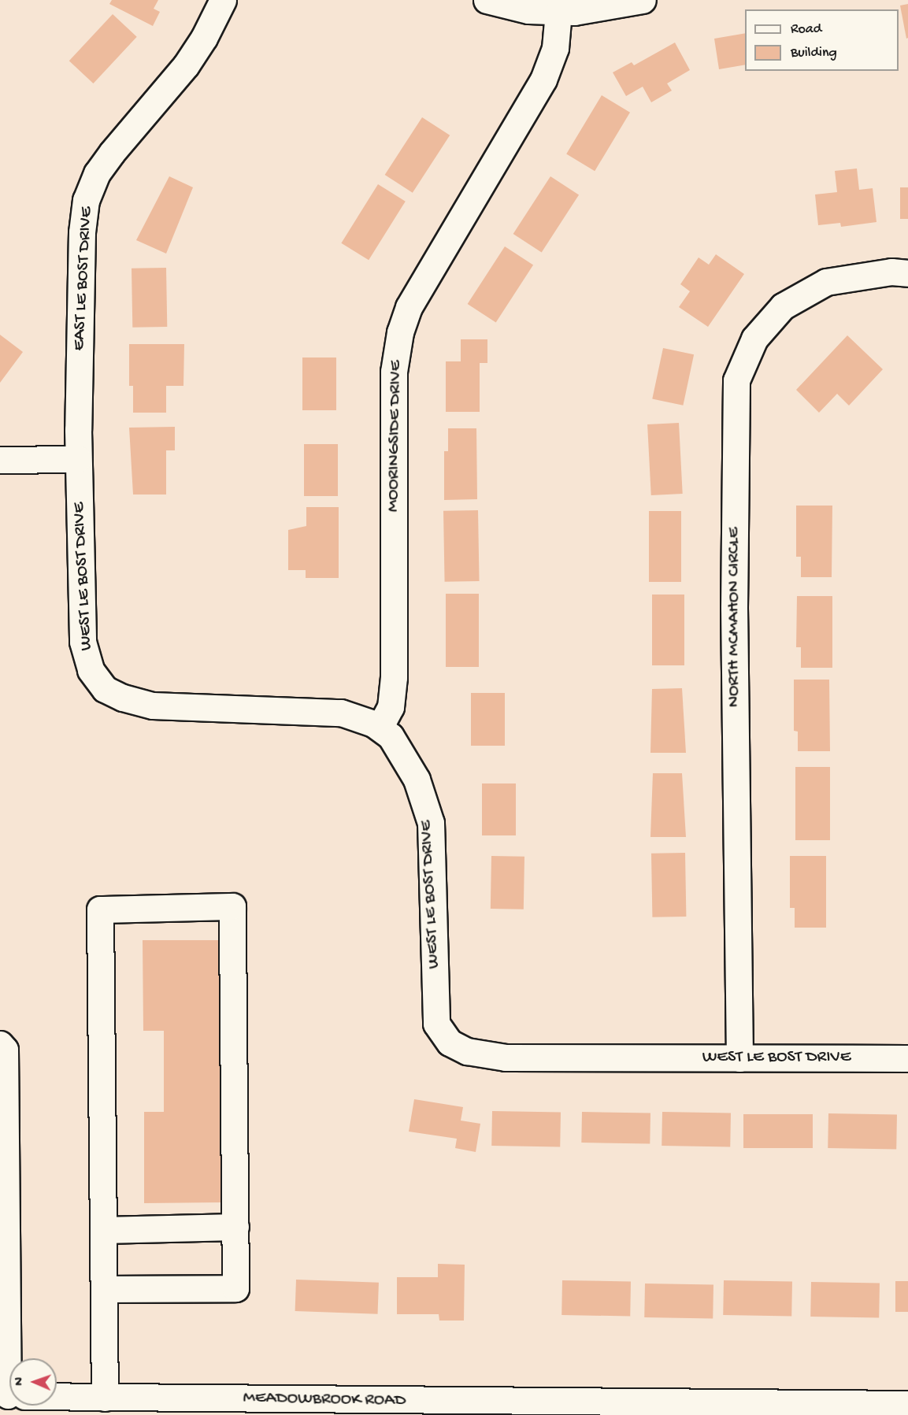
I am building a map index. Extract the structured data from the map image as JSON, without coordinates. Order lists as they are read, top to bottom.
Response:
{
  "streets": {
    "street": [
      "EAST LE BOST DRIVE",
      "MOORINGSIDE DRIVE",
      "WEST LE BOST DRIVE",
      "NORTH MCMAHON CIRCLE",
      "MEADOWBROOK ROAD"
    ]
  },
  "crossings": [
    ["EAST LE BOST DRIVE", "WEST LE BOST DRIVE"],
    ["MOORINGSIDE DRIVE", "WEST LE BOST DRIVE"],
    ["WEST LE BOST DRIVE", "NORTH MCMAHON CIRCLE"]
  ],
  "legend": ["Road", "Building"],
  "north": "left"
}
